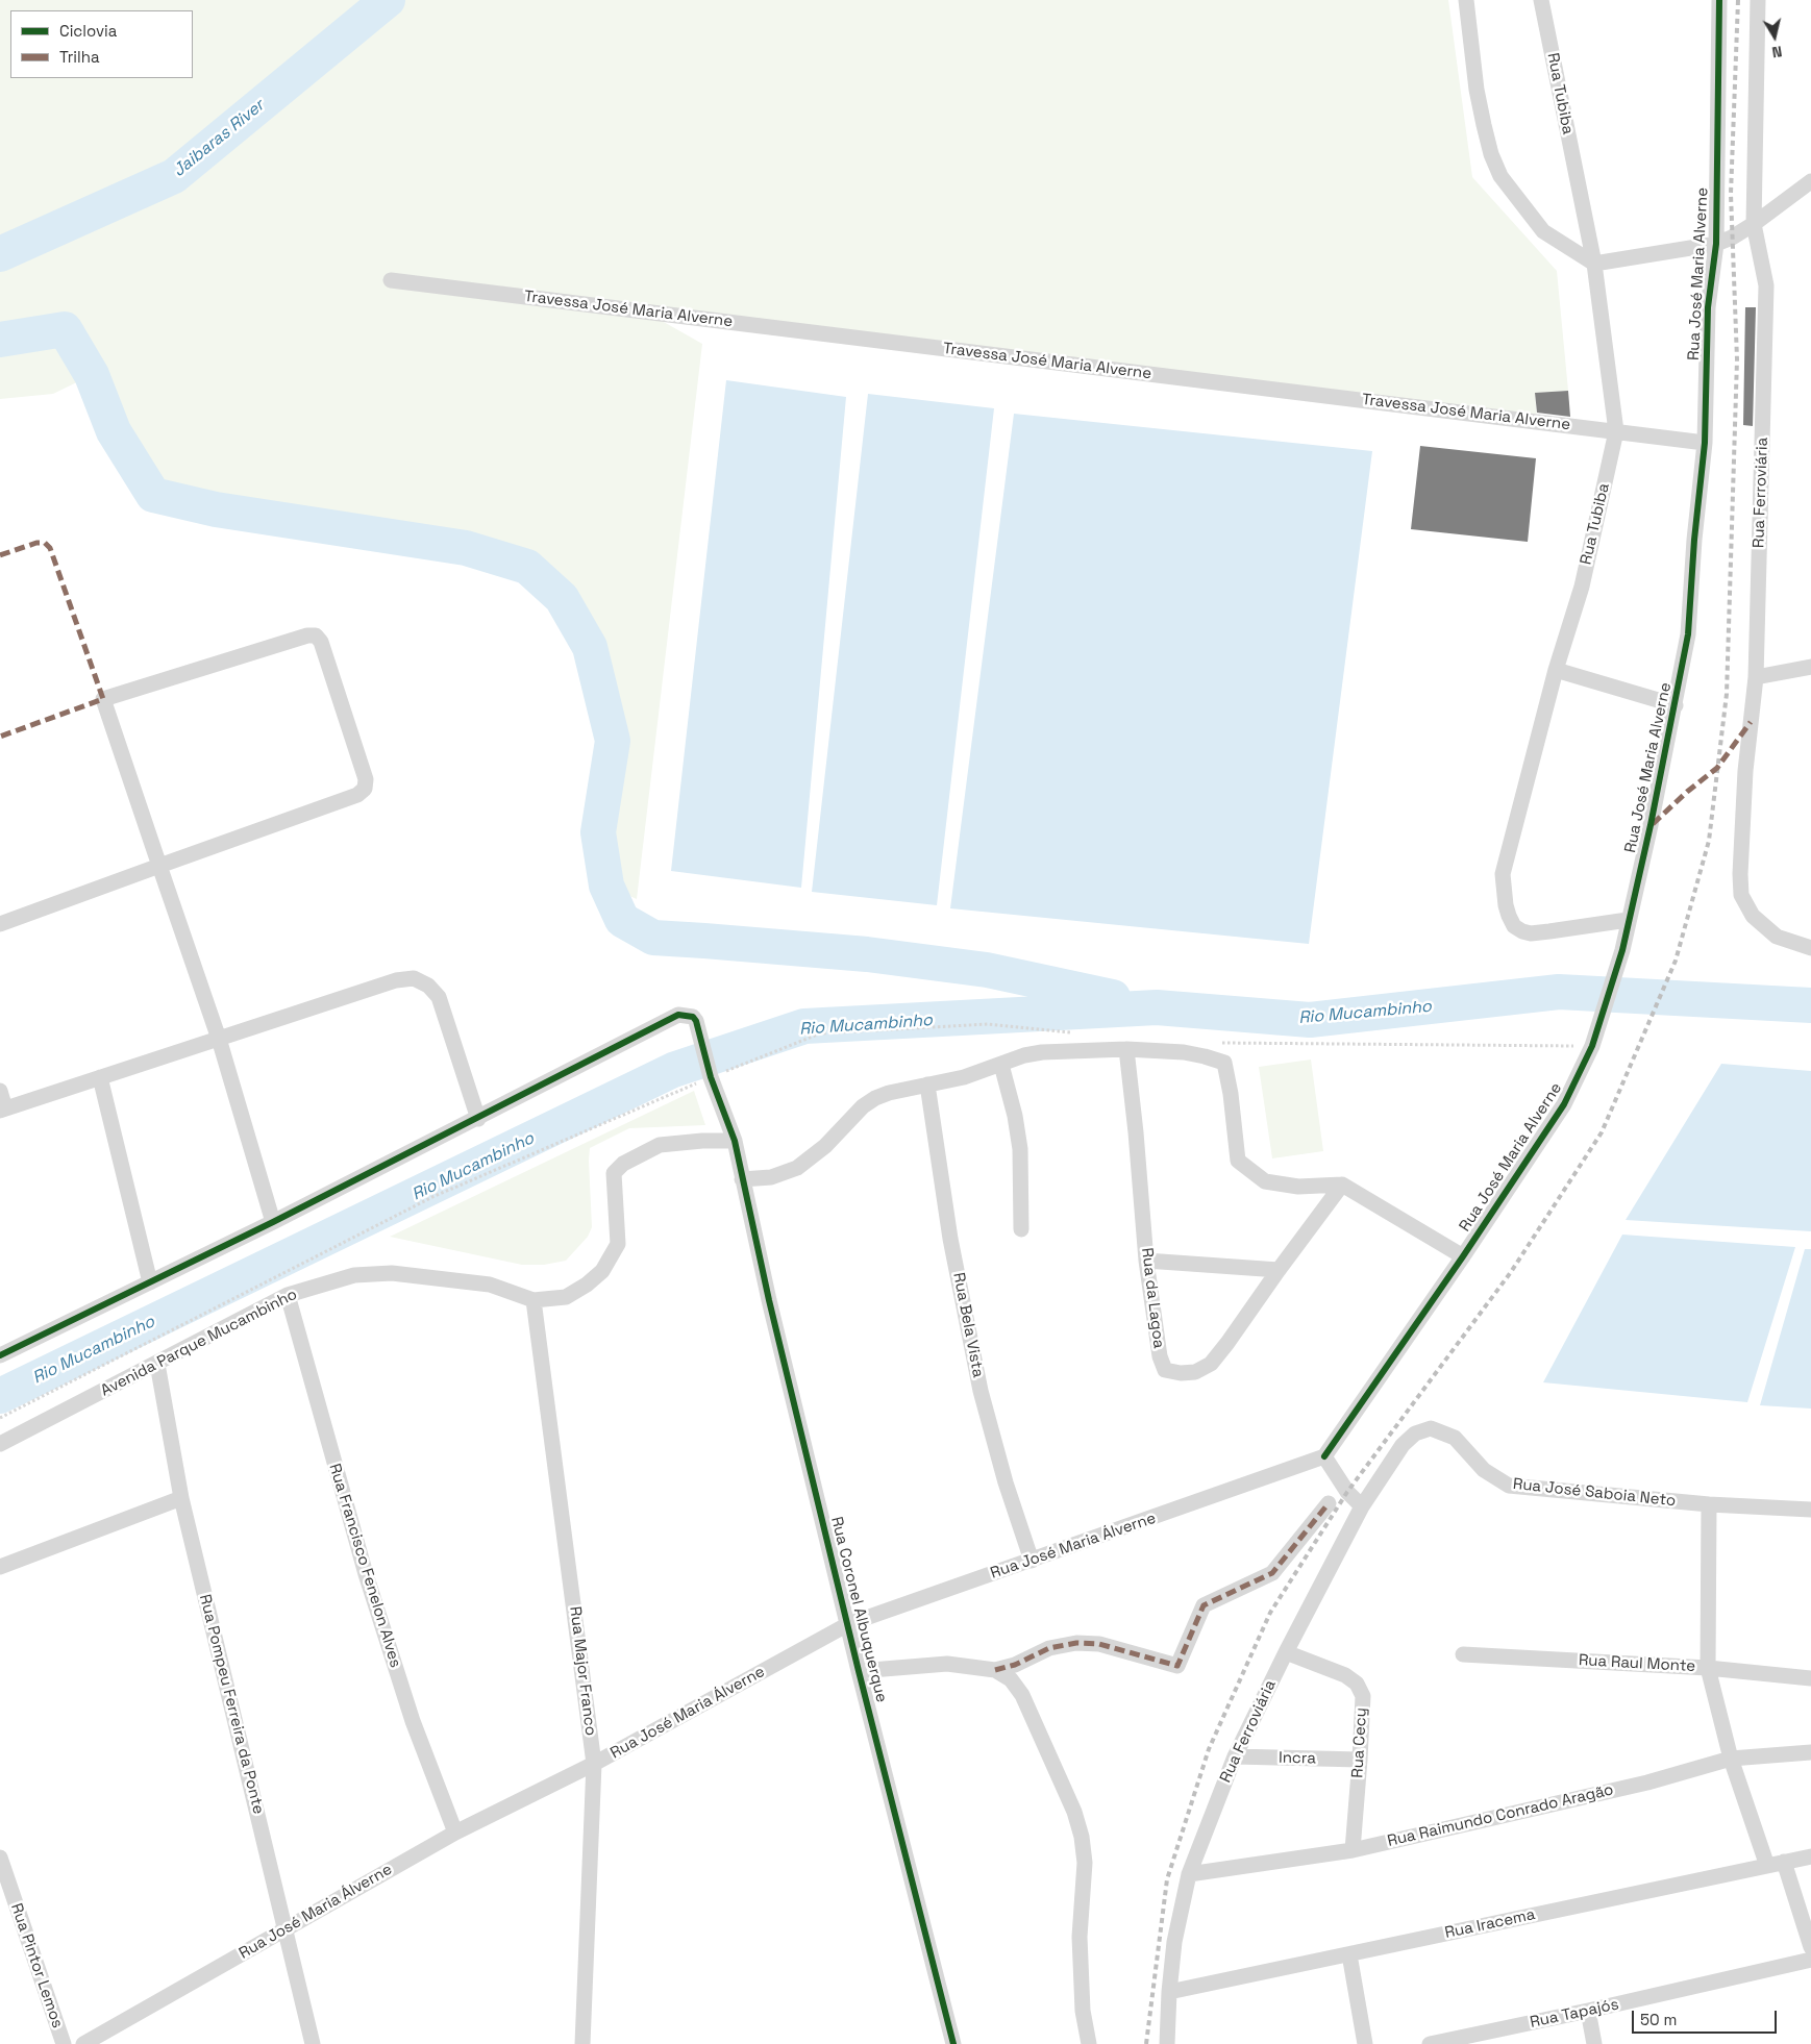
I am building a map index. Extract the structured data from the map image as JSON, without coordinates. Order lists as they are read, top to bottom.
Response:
{
  "streets": {
    "street": [
      "Rua Tubiba",
      "Rua José Maria Alverne",
      "Travessa José Maria Alverne",
      "Rua Ferroviária",
      "Rua da Lagoa",
      "Rua Bela Vista",
      "Avenida Parque Mucambinho",
      "Rua José Saboia Neto",
      "Rua José Maria Álverne",
      "Rua Francisco Fenelon Alves",
      "Rua Coronel Albuquerque",
      "Rua Raul Monte",
      "Rua Major Franco",
      "Rua Pompeu Ferreira da Ponte",
      "Rua Cecy",
      "Incra",
      "Rua Raimundo Conrado Aragão",
      "Rua Iracema",
      "Rua Pintor Lemos",
      "Rua Tapajós"
    ]
  },
  "crossings": [
    ["Rua Tubiba", "Rua José Maria Alverne"],
    ["Rua Tubiba", "Travessa José Maria Alverne"],
    ["Rua José Maria Alverne", "Travessa José Maria Alverne"],
    ["Rua José Maria Alverne", "Rua José Maria Álverne"],
    ["Rua Ferroviária", "Rua José Saboia Neto"],
    ["Rua Ferroviária", "Rua Cecy"],
    ["Rua Ferroviária", "Incra"],
    ["Rua Ferroviária", "Rua Raimundo Conrado Aragão"],
    ["Rua Ferroviária", "Rua Iracema"],
    ["Rua Bela Vista", "Rua José Maria Álverne"],
    ["Avenida Parque Mucambinho", "Rua Francisco Fenelon Alves"],
    ["Avenida Parque Mucambinho", "Rua Coronel Albuquerque"],
    ["Avenida Parque Mucambinho", "Rua Major Franco"],
    ["Avenida Parque Mucambinho", "Rua Pompeu Ferreira da Ponte"],
    ["Rua José Maria Álverne", "Rua Francisco Fenelon Alves"],
    ["Rua José Maria Álverne", "Rua Coronel Albuquerque"],
    ["Rua José Maria Álverne", "Rua Major Franco"],
    ["Rua José Maria Álverne", "Rua Pompeu Ferreira da Ponte"],
    ["Rua Cecy", "Incra"],
    ["Rua Cecy", "Rua Raimundo Conrado Aragão"]
  ],
  "water": ["Jaibaras River", "Rio Mucambinho"],
  "legend": ["Ciclovia", "Trilha"],
  "scale_bar": "50 m",
  "north": "bottom"
}
